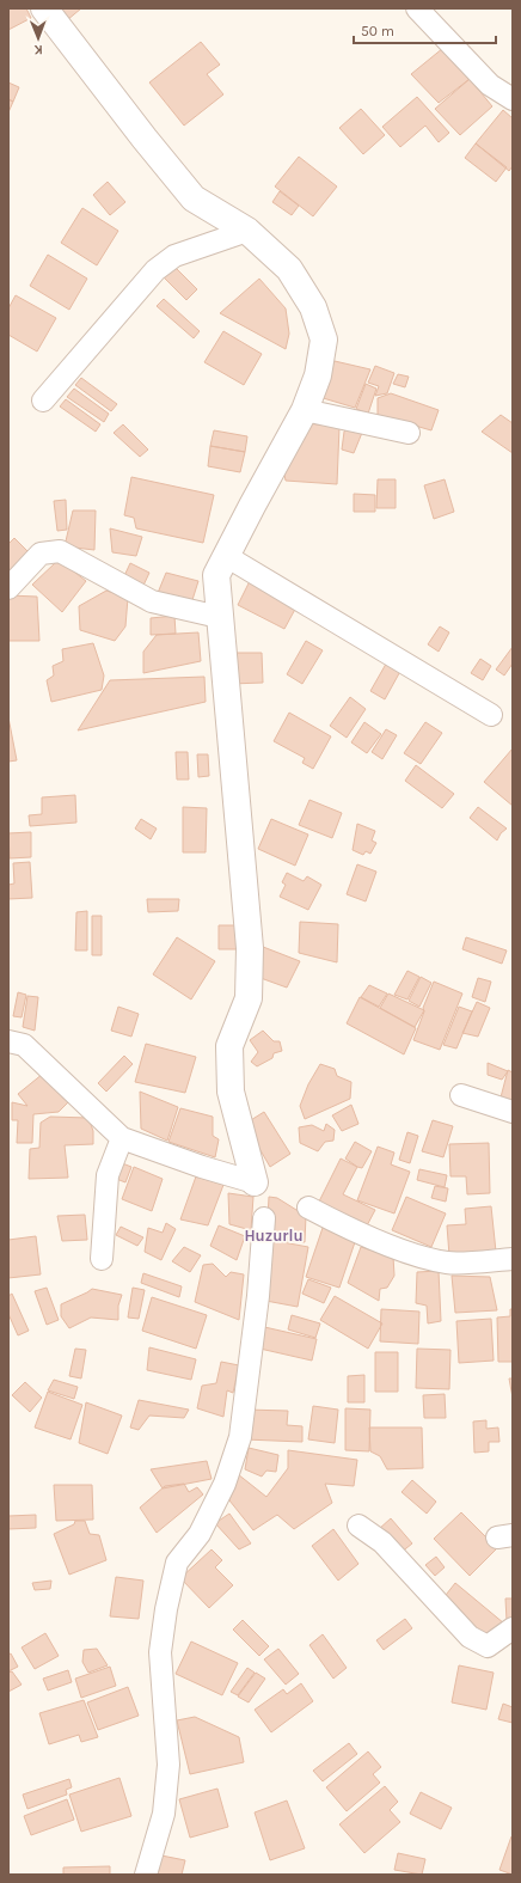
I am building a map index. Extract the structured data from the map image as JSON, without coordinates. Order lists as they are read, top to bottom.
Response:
{
  "districts": ["Huzurlu"],
  "scale_bar": "50 m",
  "north": "bottom"
}
